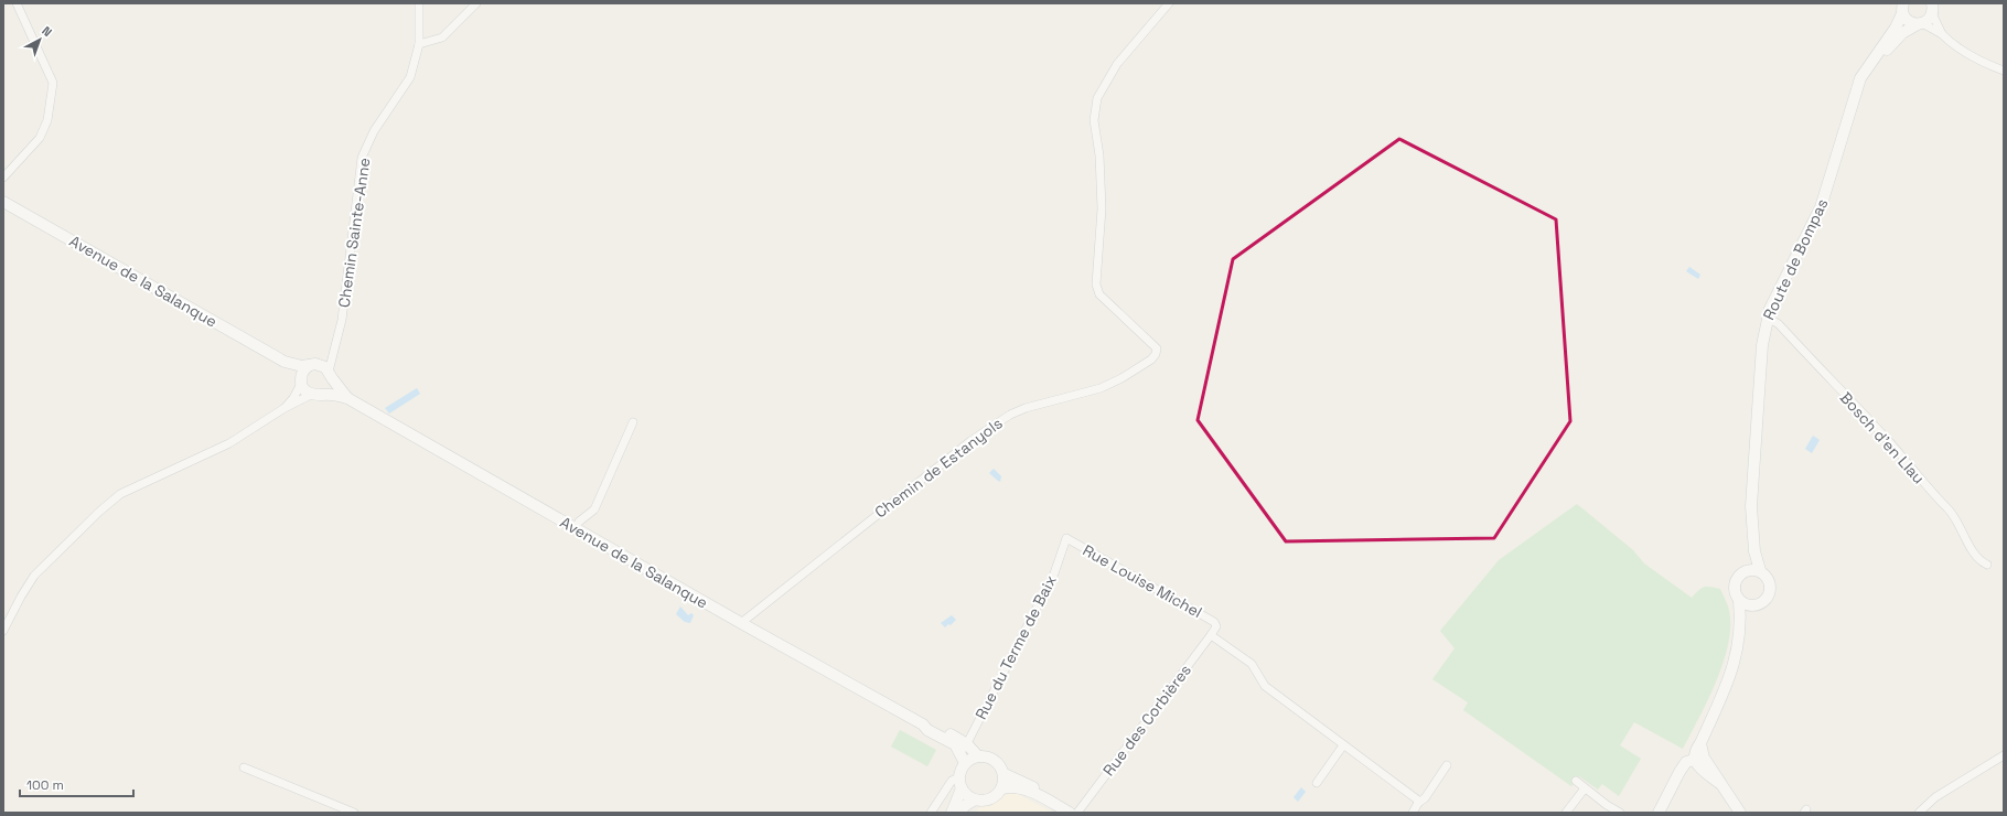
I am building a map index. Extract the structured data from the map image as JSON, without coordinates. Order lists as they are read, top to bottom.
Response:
{
  "streets": {
    "main road": ["Route de Bompas", "Avenue de la Salanque"],
    "street": [
      "Chemin Sainte-Anne",
      "Bosch d'en Llau",
      "Chemin de Estanyols",
      "Rue Louise Michel",
      "Rue du Terme de Baix",
      "Rue des Corbières"
    ]
  },
  "crossings": [
    ["Chemin Sainte-Anne", "Avenue de la Salanque"],
    ["Route de Bompas", "Bosch d'en Llau"],
    ["Avenue de la Salanque", "Chemin de Estanyols"],
    ["Avenue de la Salanque", "Rue du Terme de Baix"],
    ["Rue Louise Michel", "Rue du Terme de Baix"],
    ["Rue Louise Michel", "Rue des Corbières"]
  ],
  "scale_bar": "100 m",
  "north": "top right"
}
